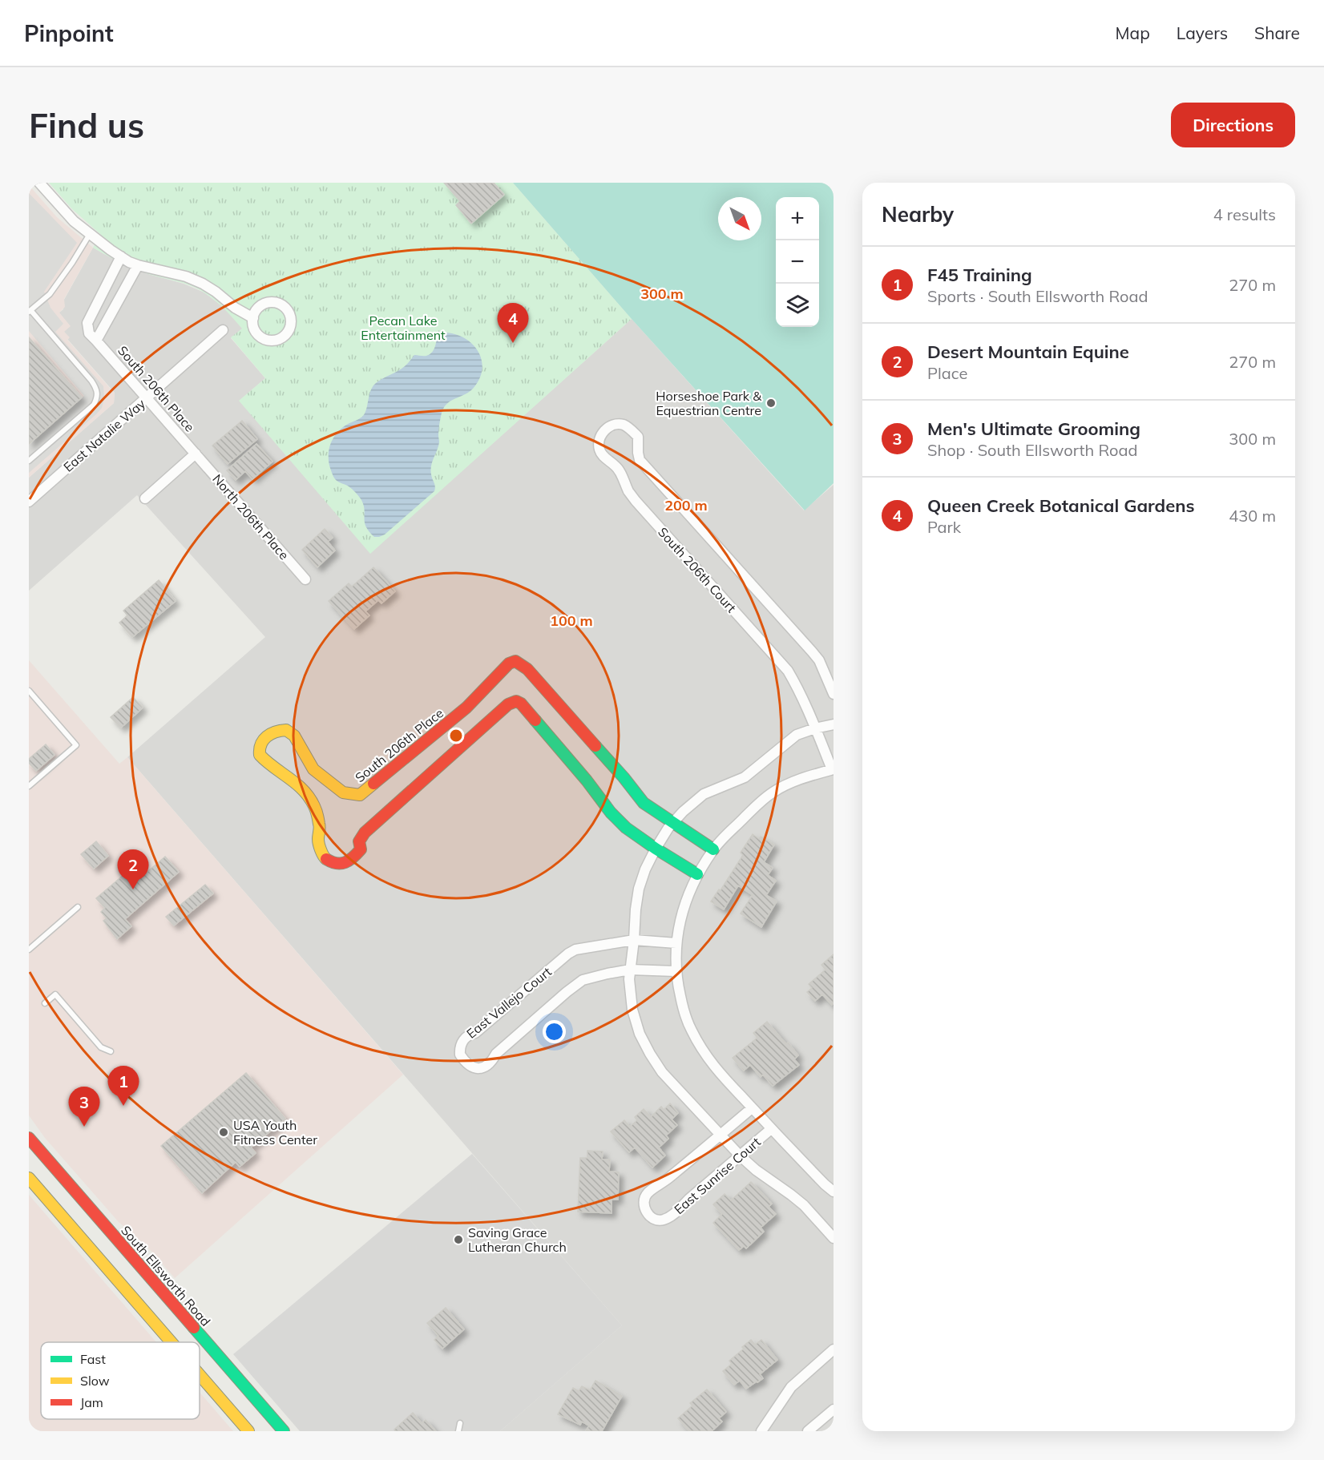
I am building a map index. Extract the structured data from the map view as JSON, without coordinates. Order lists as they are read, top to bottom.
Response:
{
  "streets": {
    "street": [
      "South 206th Place",
      "East Natalie Way",
      "North 206th Place",
      "South 206th Court",
      "East Vallejo Court",
      "East Sunrise Court",
      "South Ellsworth Road"
    ]
  },
  "crossings": [
    ["South 206th Place", "East Natalie Way"],
    ["South 206th Place", "North 206th Place"]
  ],
  "parks": ["Pecan Lake Entertainment"],
  "places": ["Horseshoe Park & Equestrian Centre", "USA Youth Fitness Center", "Saving Grace Lutheran Church"],
  "legend": ["Fast", "Slow", "Jam"],
  "north": "bottom right",
  "page": {
    "header": "Pinpoint",
    "nav": ["Map", "Layers", "Share"],
    "buttons": "Directions",
    "title": "Find us",
    "heading": ["Nearby", "4 results"],
    "map_buttons": ["+", "−"],
    "list": [
      {
        "mark": "1",
        "name": "F45 Training",
        "note": "Sports · South Ellsworth Road",
        "value": "270 m"
      },
      {
        "mark": "2",
        "name": "Desert Mountain Equine",
        "note": "Place",
        "value": "270 m"
      },
      {
        "mark": "3",
        "name": "Men's Ultimate Grooming",
        "note": "Shop · South Ellsworth Road",
        "value": "300 m"
      },
      {
        "mark": "4",
        "name": "Queen Creek Botanical Gardens",
        "note": "Park",
        "value": "430 m"
      }
    ],
    "pins": [
      "4",
      "2",
      "1",
      "3"
    ]
  },
  "rings": ["300 m", "200 m", "100 m"]
}
